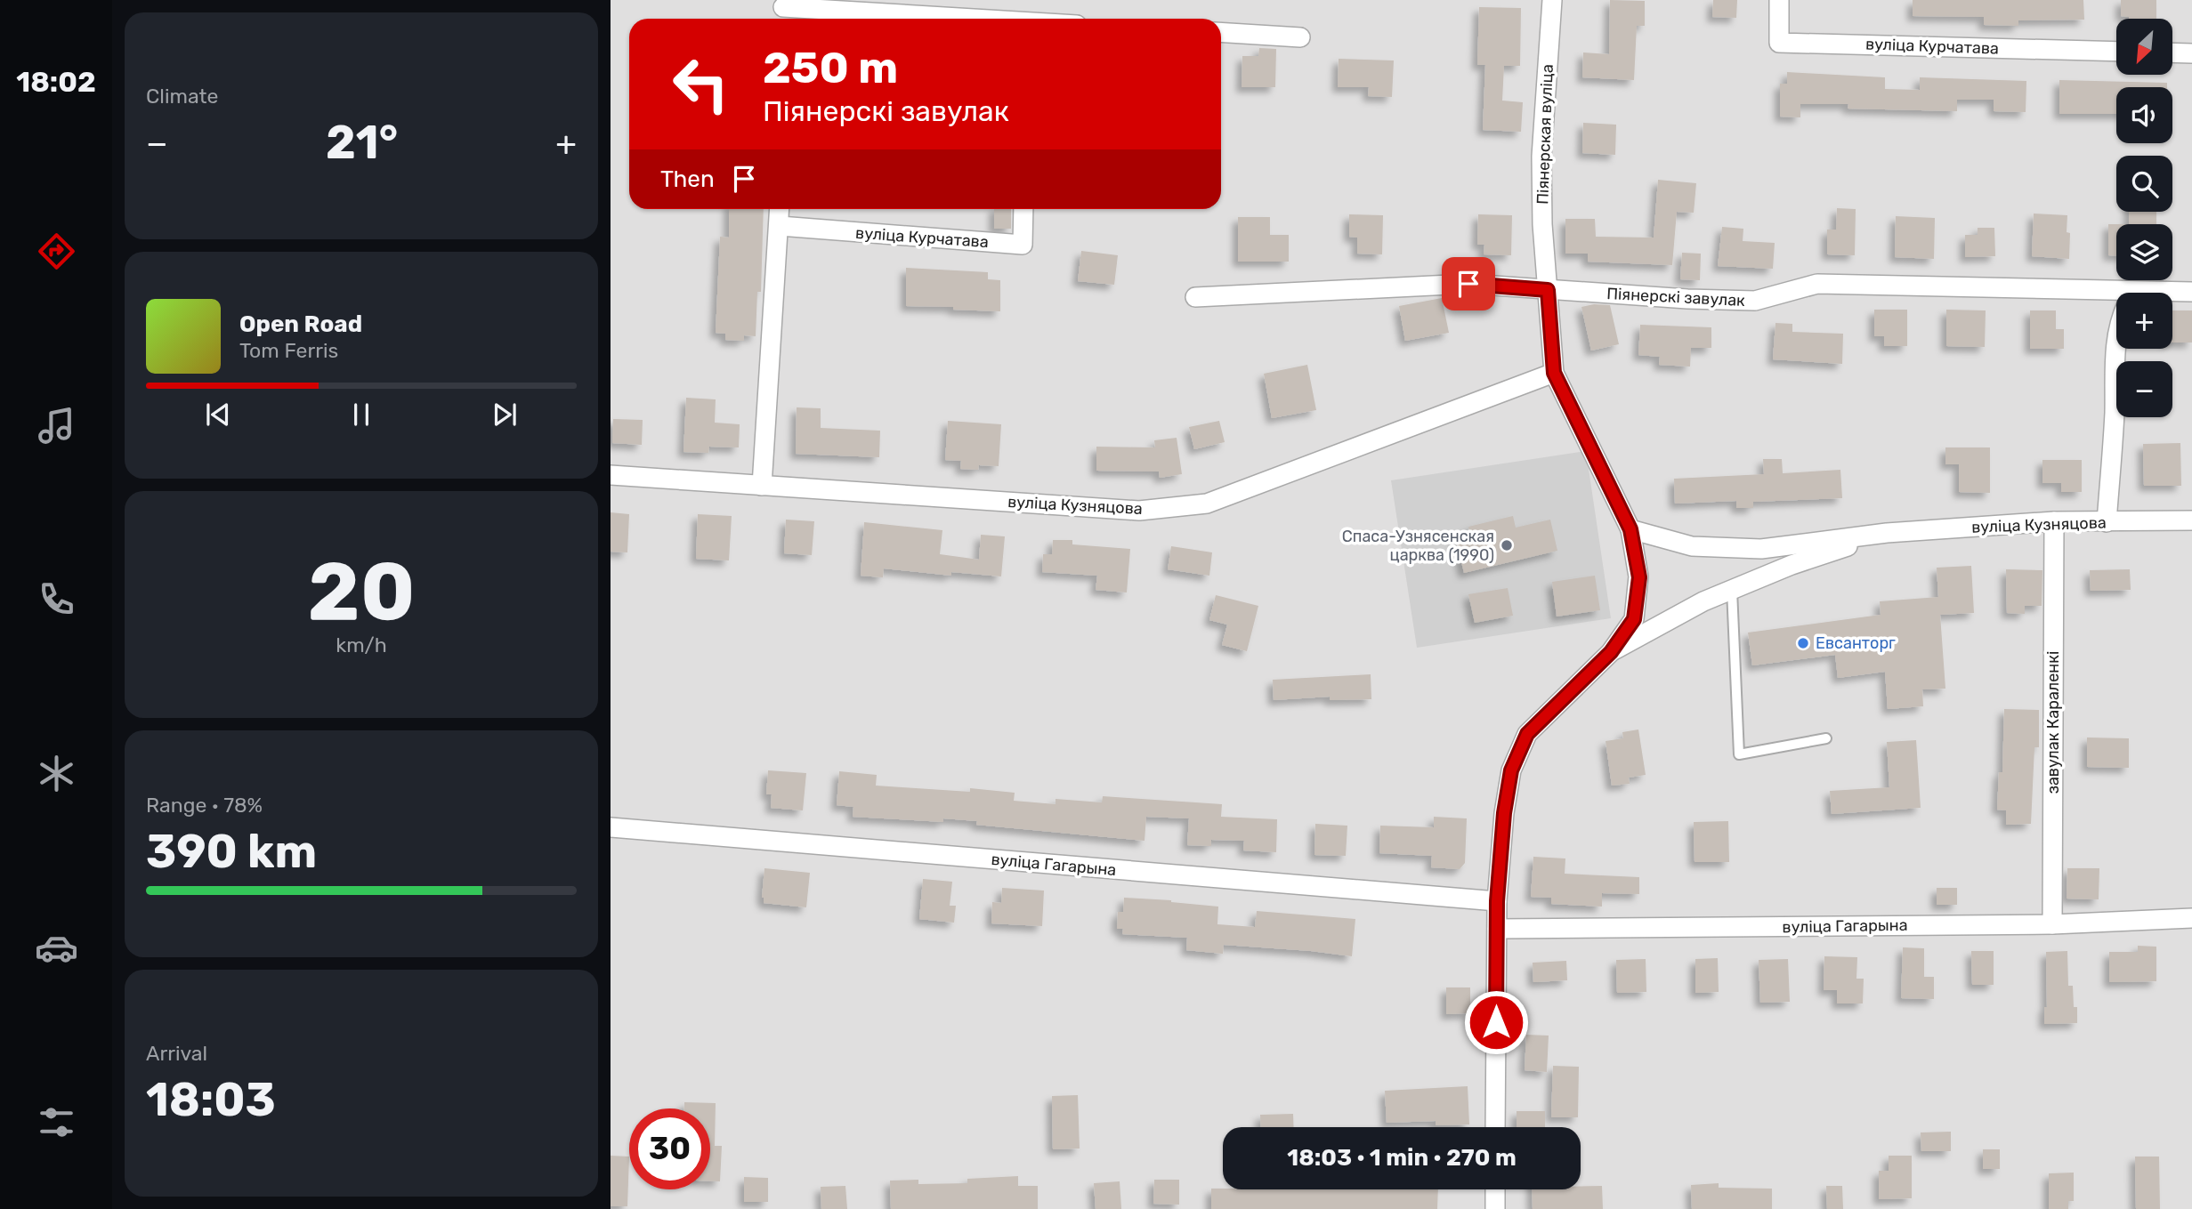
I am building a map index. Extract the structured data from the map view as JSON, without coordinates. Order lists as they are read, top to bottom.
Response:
{
  "streets": {
    "street": [
      "вуліца Курчатава",
      "Піянерская вуліца",
      "Піянерскі завулак",
      "вуліца Кузняцова",
      "завулак Караленкі",
      "вуліца Гагарына"
    ]
  },
  "crossings": [
    ["Піянерская вуліца", "Піянерскі завулак"],
    ["Піянерская вуліца", "вуліца Кузняцова"],
    ["Піянерская вуліца", "вуліца Гагарына"],
    ["вуліца Кузняцова", "завулак Караленкі"],
    ["завулак Караленкі", "вуліца Гагарына"]
  ],
  "places": ["Спаса-Узнясенская царква (1990)", "Евсанторг"],
  "north": "bottom left",
  "page": {
    "tabs": "18:02",
    "tile": [
      "Climate",
      ["20", "km/h"],
      ["Range · 78%", "390 km"],
      ["Arrival", "18:03"]
    ],
    "map_buttons": ["+", "−"],
    "turn": ["250 m", "Піянерскі завулак"],
    "heat": ["−", "21°", "+"],
    "then": "Then",
    "song": ["Open Road", "Tom Ferris"],
    "limit": "30",
    "trip": "18:03 · 1 min · 270 m"
  }
}
